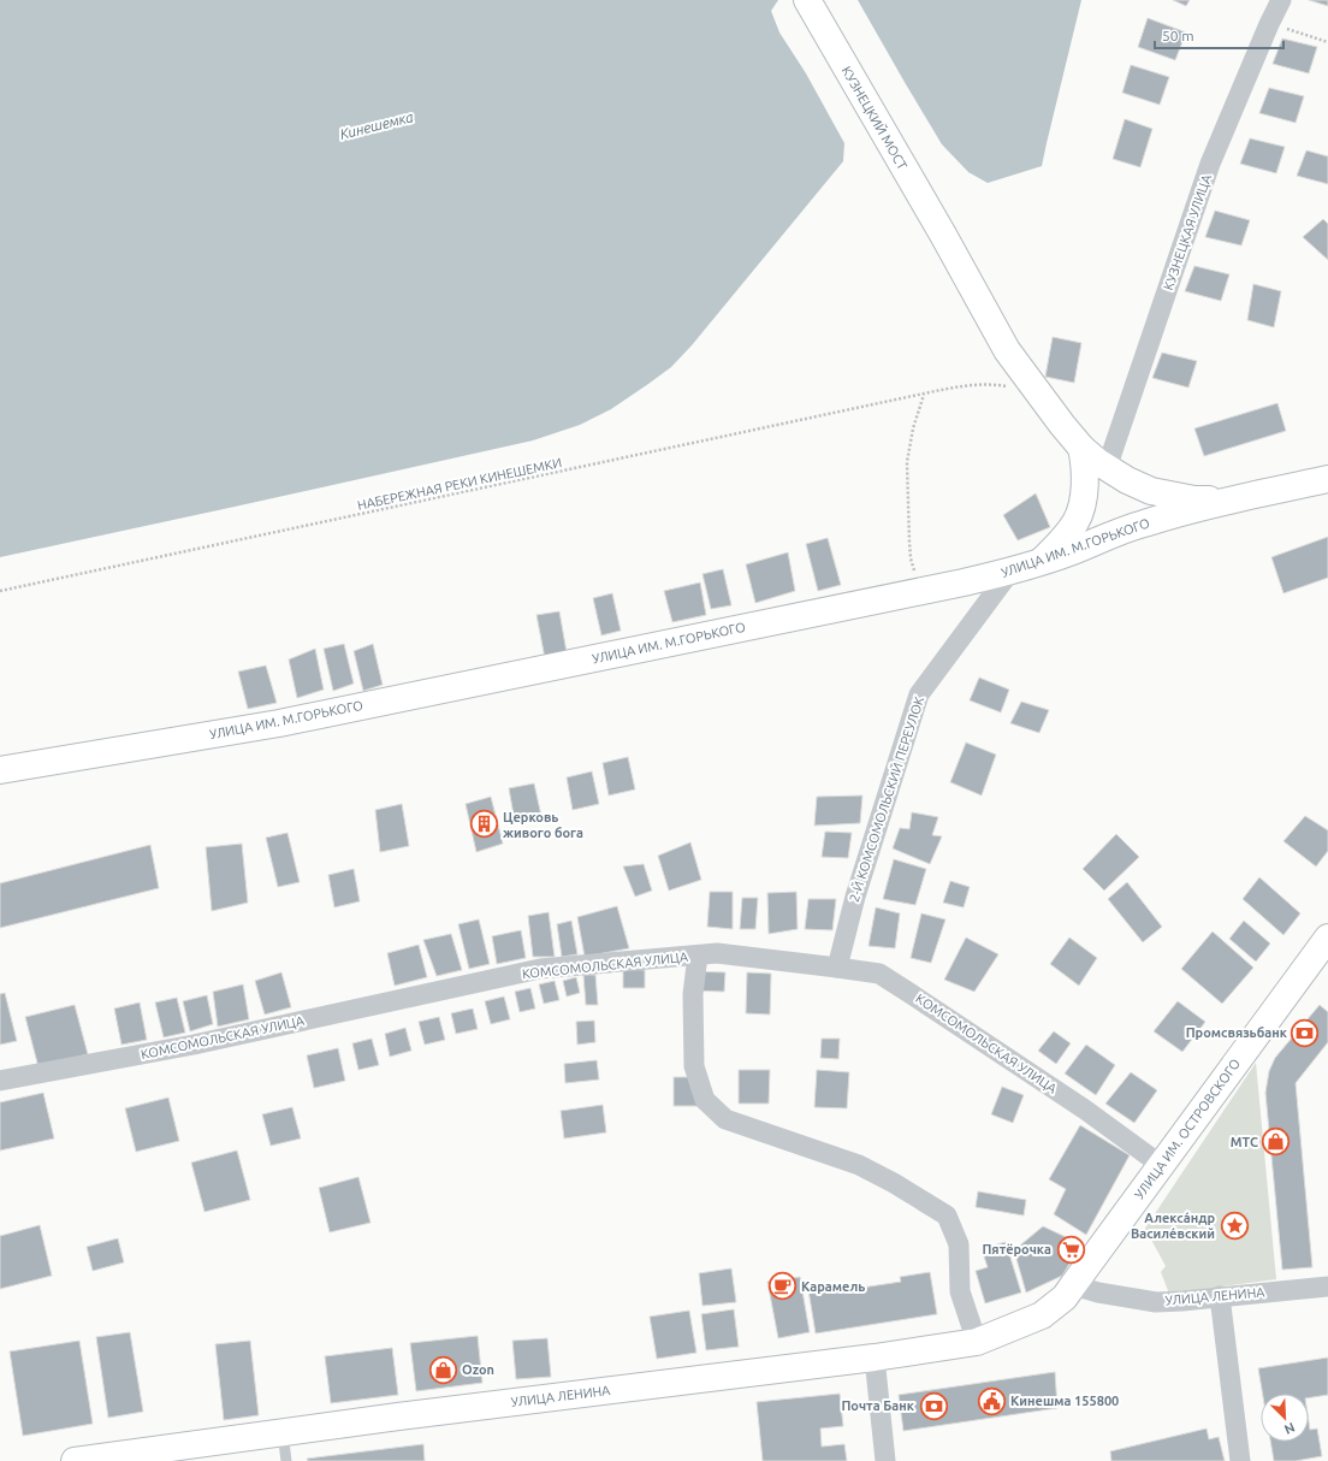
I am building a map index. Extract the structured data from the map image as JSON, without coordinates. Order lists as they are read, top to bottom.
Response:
{
  "streets": {
    "street": [
      "КУЗНЕЦКИЙ МОСТ",
      "КУЗНЕЦКАЯ УЛИЦА",
      "УЛИЦА ИМ. М.ГОРЬКОГО",
      "2-Й КОМСОМОЛЬСКИЙ ПЕРЕУЛОК",
      "КОМСОМОЛЬСКАЯ УЛИЦА",
      "УЛИЦА ИМ. ОСТРОВСКОГО",
      "УЛИЦА ЛЕНИНА"
    ],
    "path": ["НАБЕРЕЖНАЯ РЕКИ КИНЕШЕМКИ"]
  },
  "crossings": [
    ["КУЗНЕЦКИЙ МОСТ", "КУЗНЕЦКАЯ УЛИЦА"],
    ["КУЗНЕЦКИЙ МОСТ", "НАБЕРЕЖНАЯ РЕКИ КИНЕШЕМКИ"],
    ["КУЗНЕЦКИЙ МОСТ", "УЛИЦА ИМ. М.ГОРЬКОГО"],
    ["УЛИЦА ИМ. М.ГОРЬКОГО", "2-Й КОМСОМОЛЬСКИЙ ПЕРЕУЛОК"],
    ["2-Й КОМСОМОЛЬСКИЙ ПЕРЕУЛОК", "КОМСОМОЛЬСКАЯ УЛИЦА"],
    ["КОМСОМОЛЬСКАЯ УЛИЦА", "УЛИЦА ИМ. ОСТРОВСКОГО"],
    ["УЛИЦА ИМ. ОСТРОВСКОГО", "УЛИЦА ЛЕНИНА"]
  ],
  "water": ["Кинешемка"],
  "places": {
    "building": ["Церковь живого бога"],
    "bank": ["Промсвязьбанк", "Почта Банк"],
    "shop": ["МТС", "Ozon"],
    "place": ["Алекса́ндр Василе́вский"],
    "supermarket": ["Пятёрочка"],
    "cafe": ["Карамель"],
    "public building": ["Кинешма 155800"]
  },
  "scale_bar": "50 m",
  "north": "bottom right"
}
